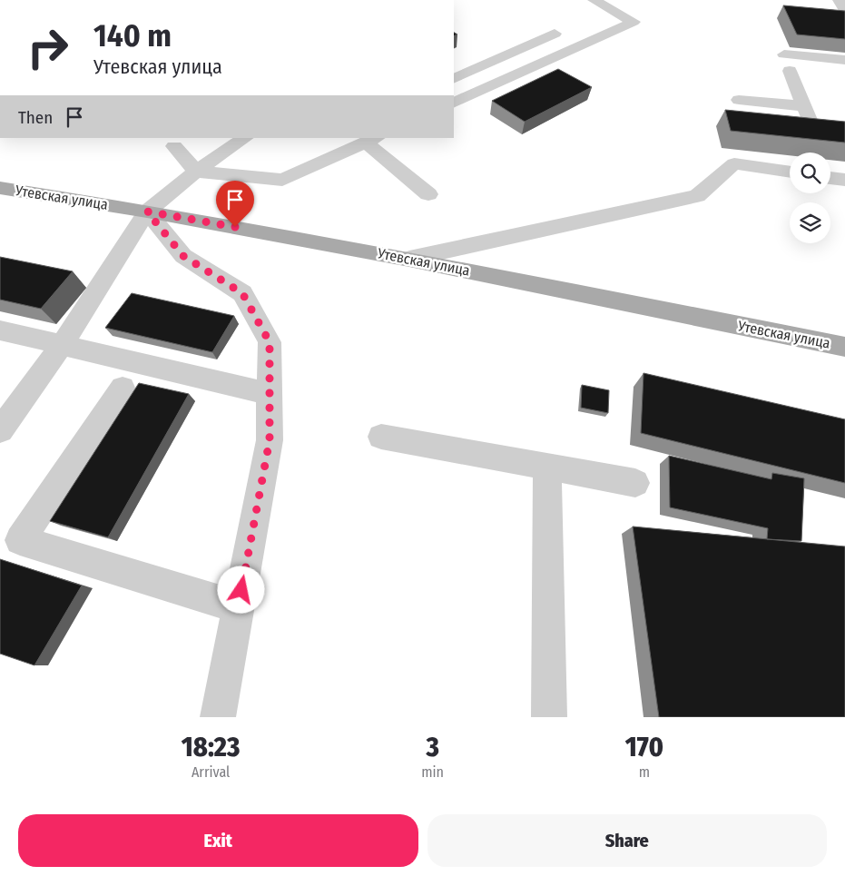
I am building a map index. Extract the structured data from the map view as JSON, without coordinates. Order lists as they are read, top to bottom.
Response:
{
  "streets": {
    "main road": ["Утевская улица"]
  },
  "page": {
    "turn": ["140 m", "Утевская улица"],
    "then": "Then",
    "eta": [
      "18:23",
      "Arrival",
      "3",
      "min",
      "170",
      "m"
    ],
    "buttons": ["Exit", "Share"]
  }
}
